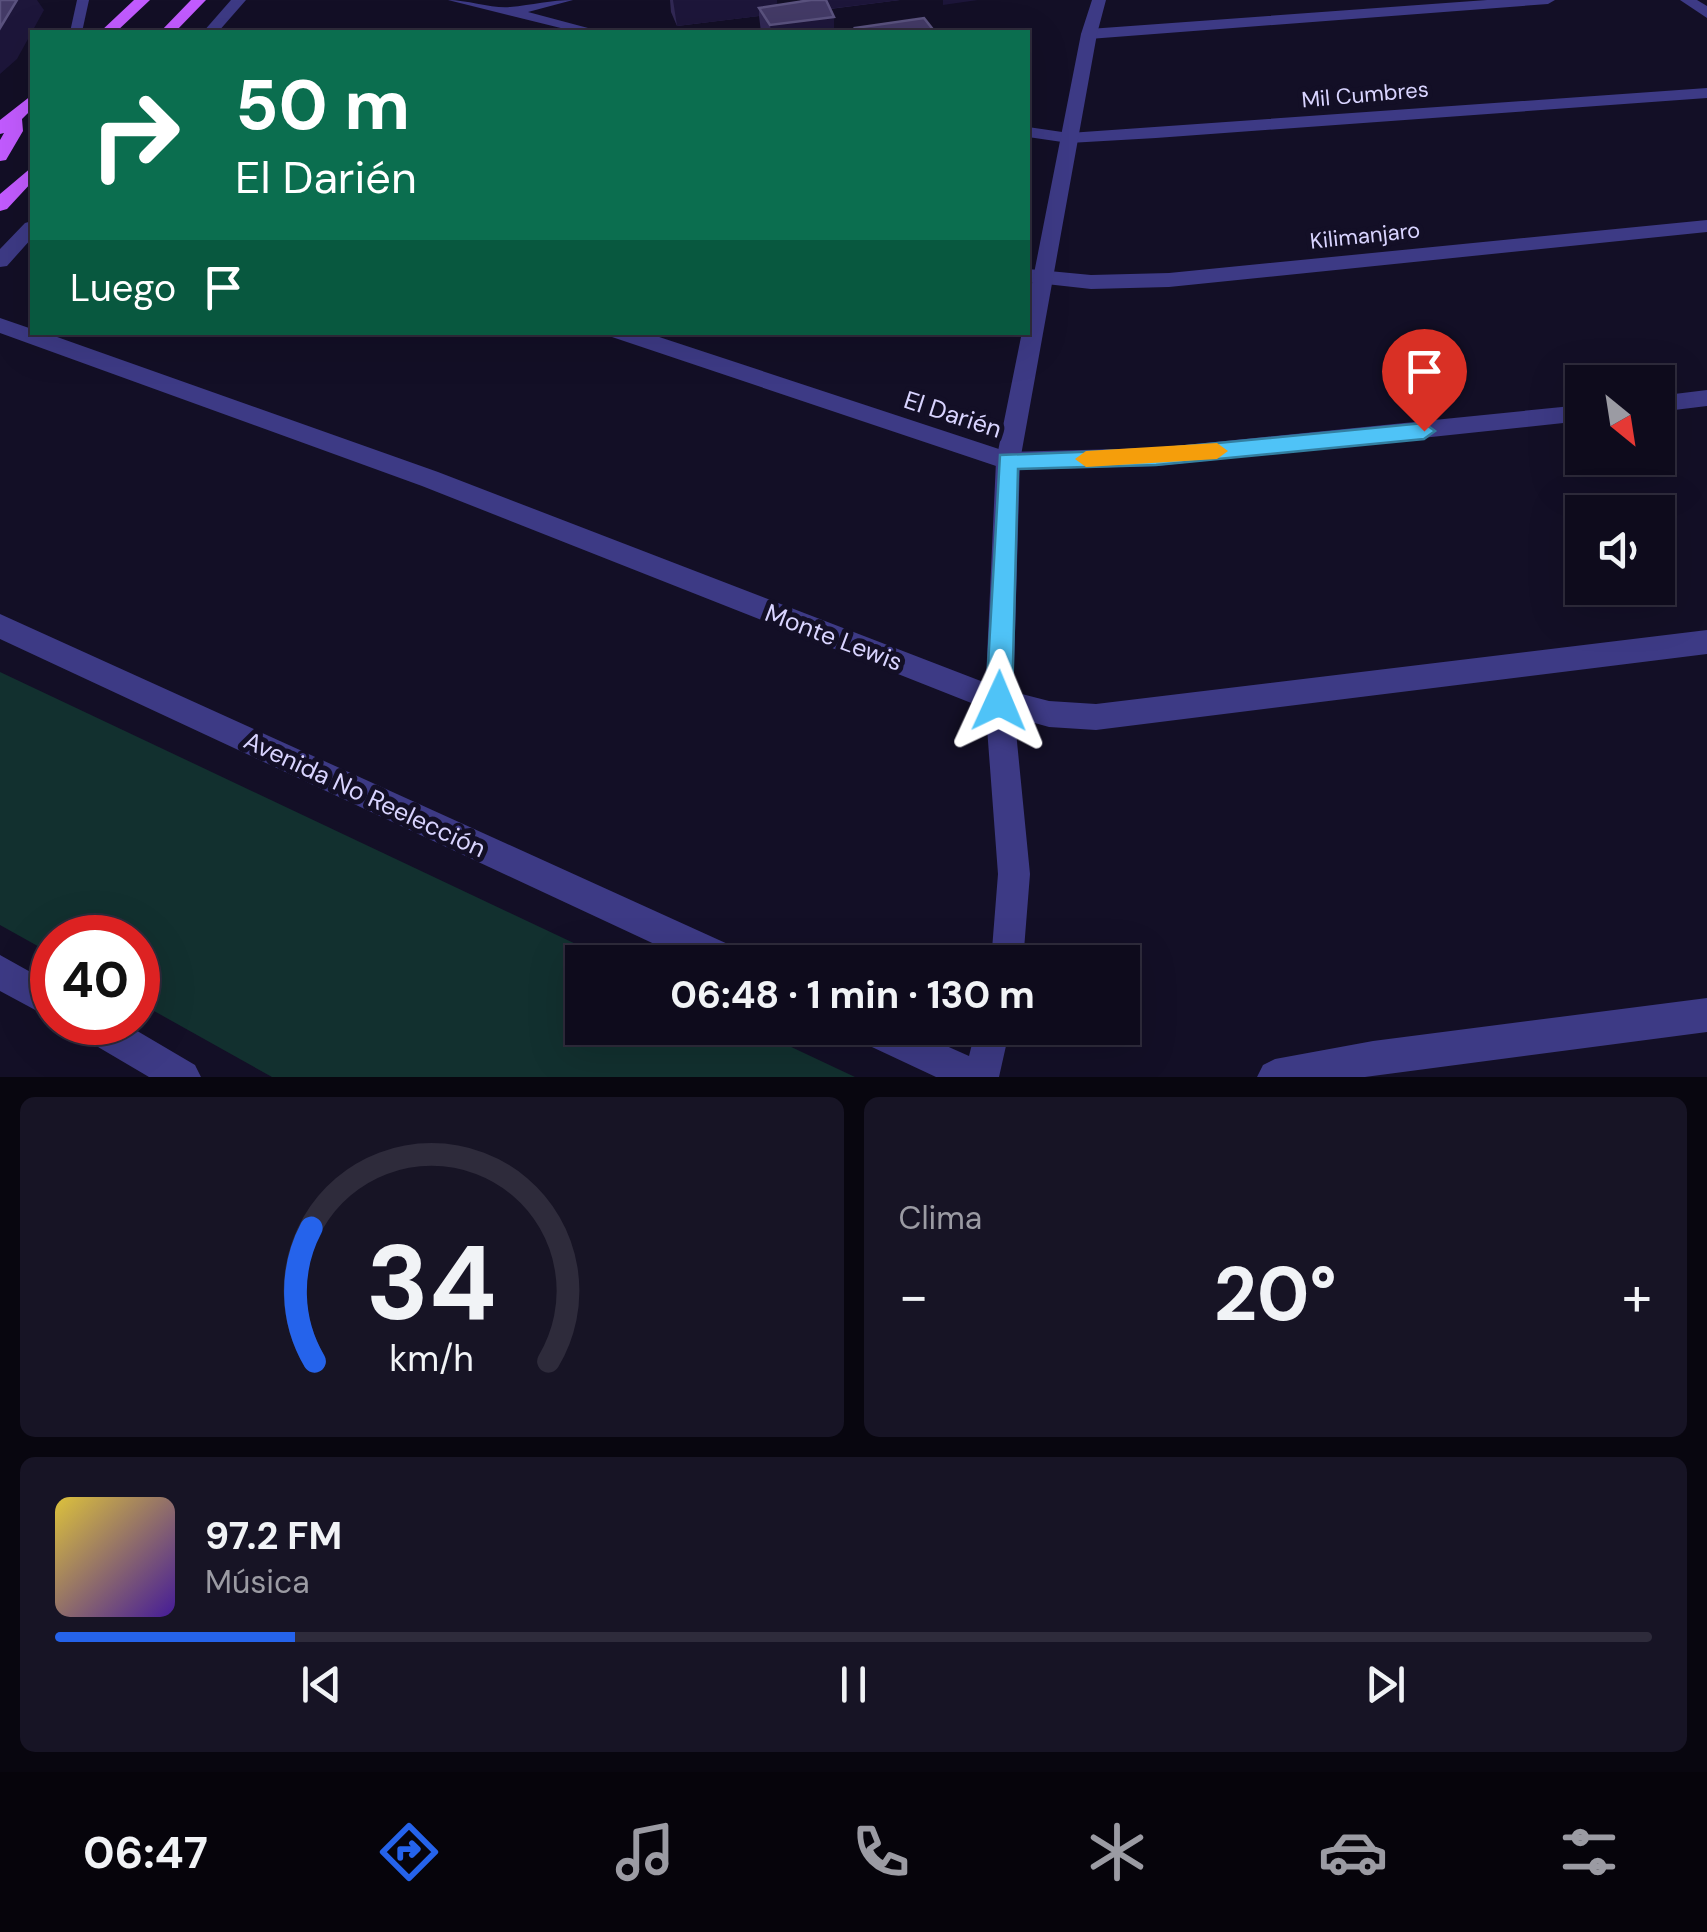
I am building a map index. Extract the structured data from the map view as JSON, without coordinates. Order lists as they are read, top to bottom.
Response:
{
  "streets": {
    "street": [
      "Mil Cumbres",
      "Kilimanjaro",
      "El Darién",
      "Monte Lewis",
      "Avenida No Reelección"
    ]
  },
  "north": "bottom right",
  "page": {
    "turn": ["50 m", "El Darién"],
    "then": "Luego",
    "limit": "40",
    "trip": "06:48 · 1 min · 130 m",
    "tile": "Clima",
    "heat": ["−", "20°", "+"],
    "song": ["97.2 FM", "Música"],
    "tabs": "06:47",
    "gauge": ["34", "km/h"]
  }
}
